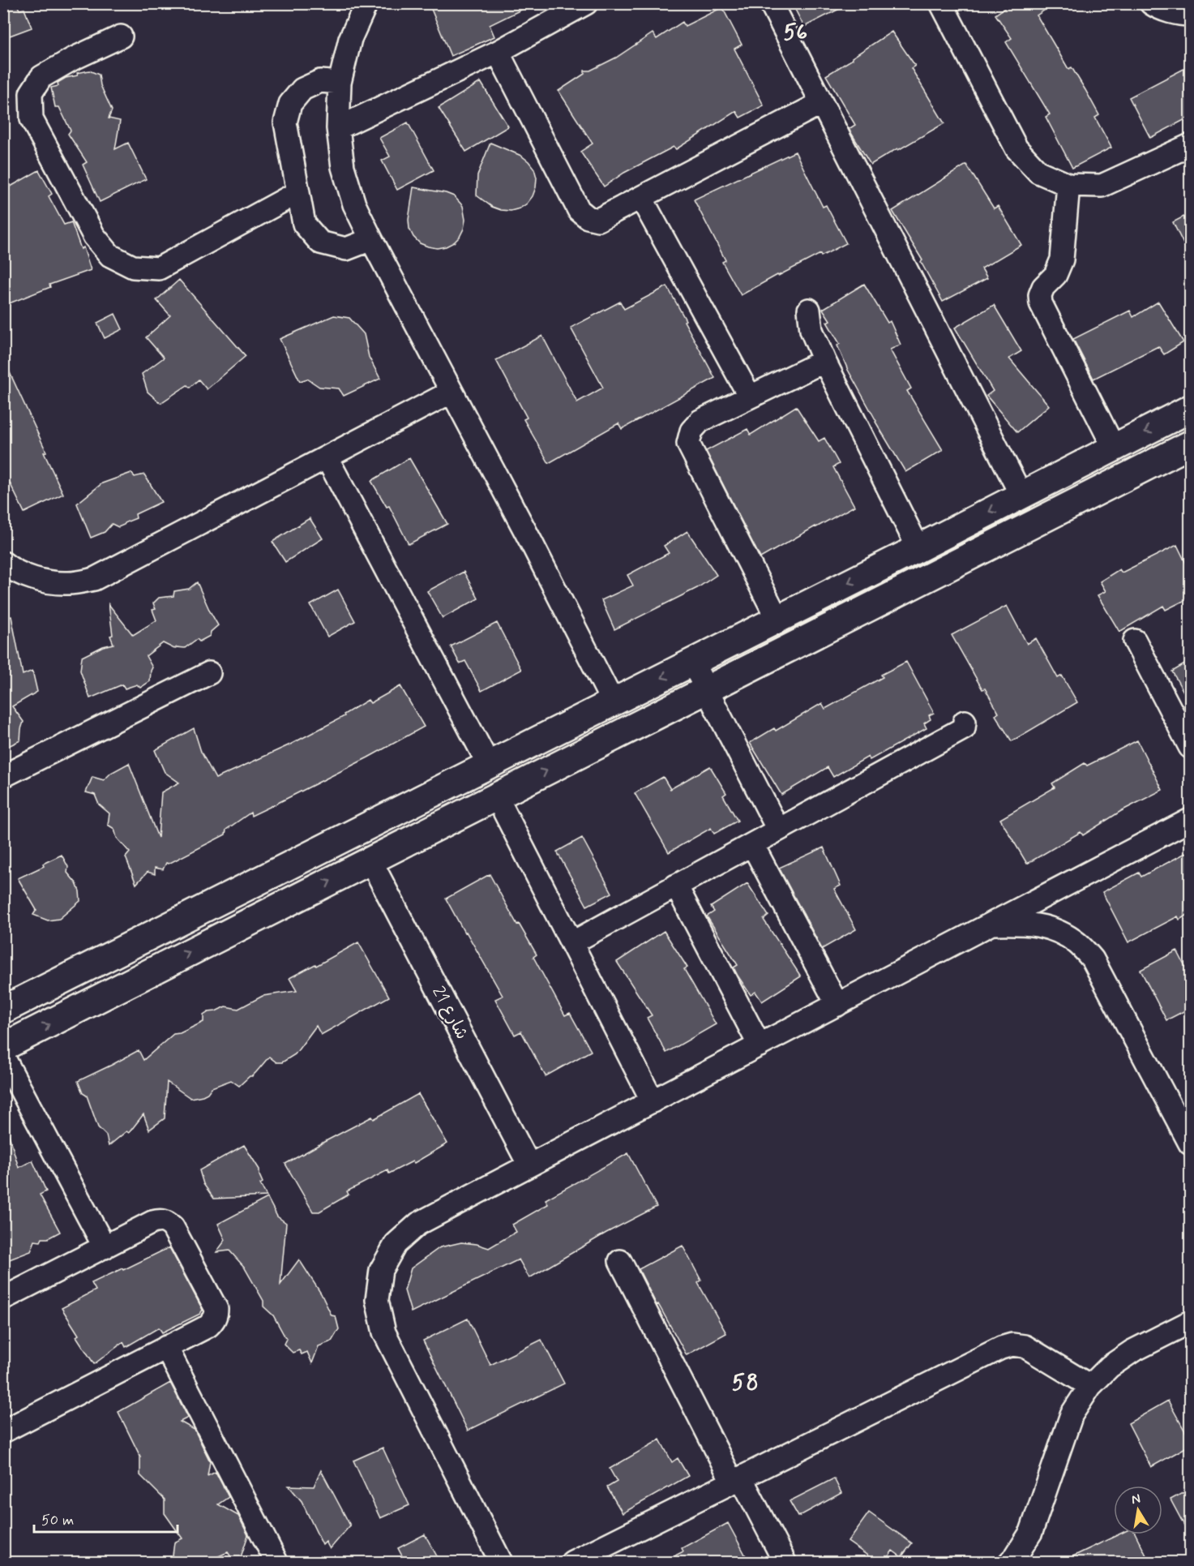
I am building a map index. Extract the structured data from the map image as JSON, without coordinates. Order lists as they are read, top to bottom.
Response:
{
  "streets": {
    "street": ["شارع 21"]
  },
  "districts": ["56", "58"],
  "scale_bar": "50 m",
  "north": "top"
}
